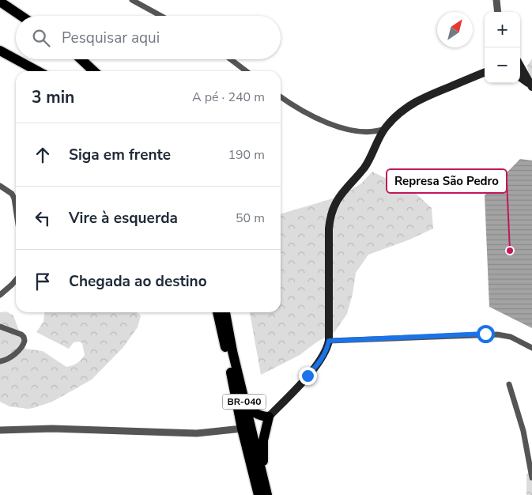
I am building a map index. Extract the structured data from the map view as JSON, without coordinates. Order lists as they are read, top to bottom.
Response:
{
  "streets": {
    "highway": ["BR-040"]
  },
  "places": ["Represa São Pedro"],
  "north": "top right",
  "page": {
    "map_buttons": ["+", "−"],
    "search": "Pesquisar aqui",
    "heading": ["3 min", "A pé · 240 m"],
    "list": [
      ["Siga em frente", "190 m"],
      ["Vire à esquerda", "50 m"],
      "Chegada ao destino"
    ]
  }
}
